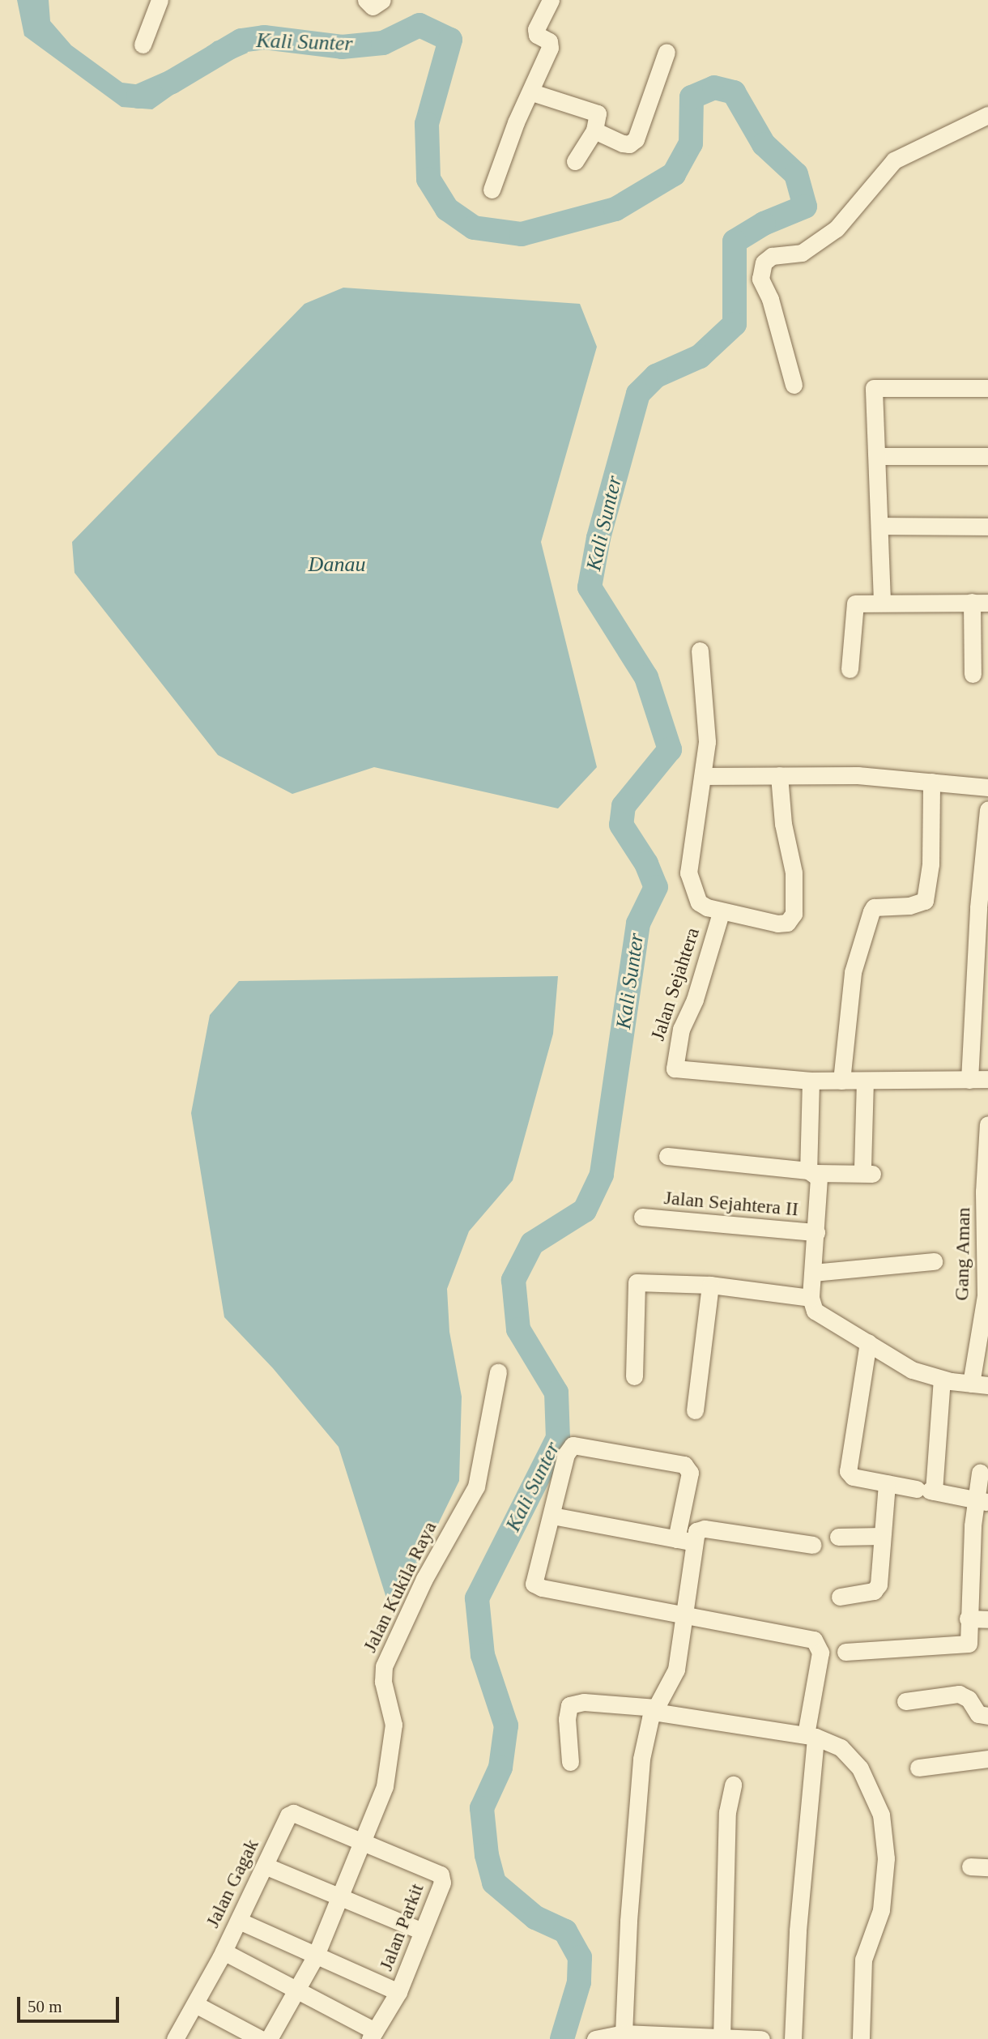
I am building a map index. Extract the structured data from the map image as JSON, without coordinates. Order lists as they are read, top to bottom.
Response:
{
  "streets": {
    "street": [
      "Jalan Sejahtera",
      "Jalan Sejahtera II",
      "Gang Aman",
      "Jalan Kukila Raya",
      "Jalan Gagak",
      "Jalan Parkit"
    ]
  },
  "crossings": [
    ["Jalan Kukila Raya", "Jalan Gagak"],
    ["Jalan Kukila Raya", "Jalan Parkit"],
    ["Jalan Gagak", "Jalan Parkit"]
  ],
  "water": ["Kali Sunter", "Danau"],
  "scale_bar": "50 m"
}
